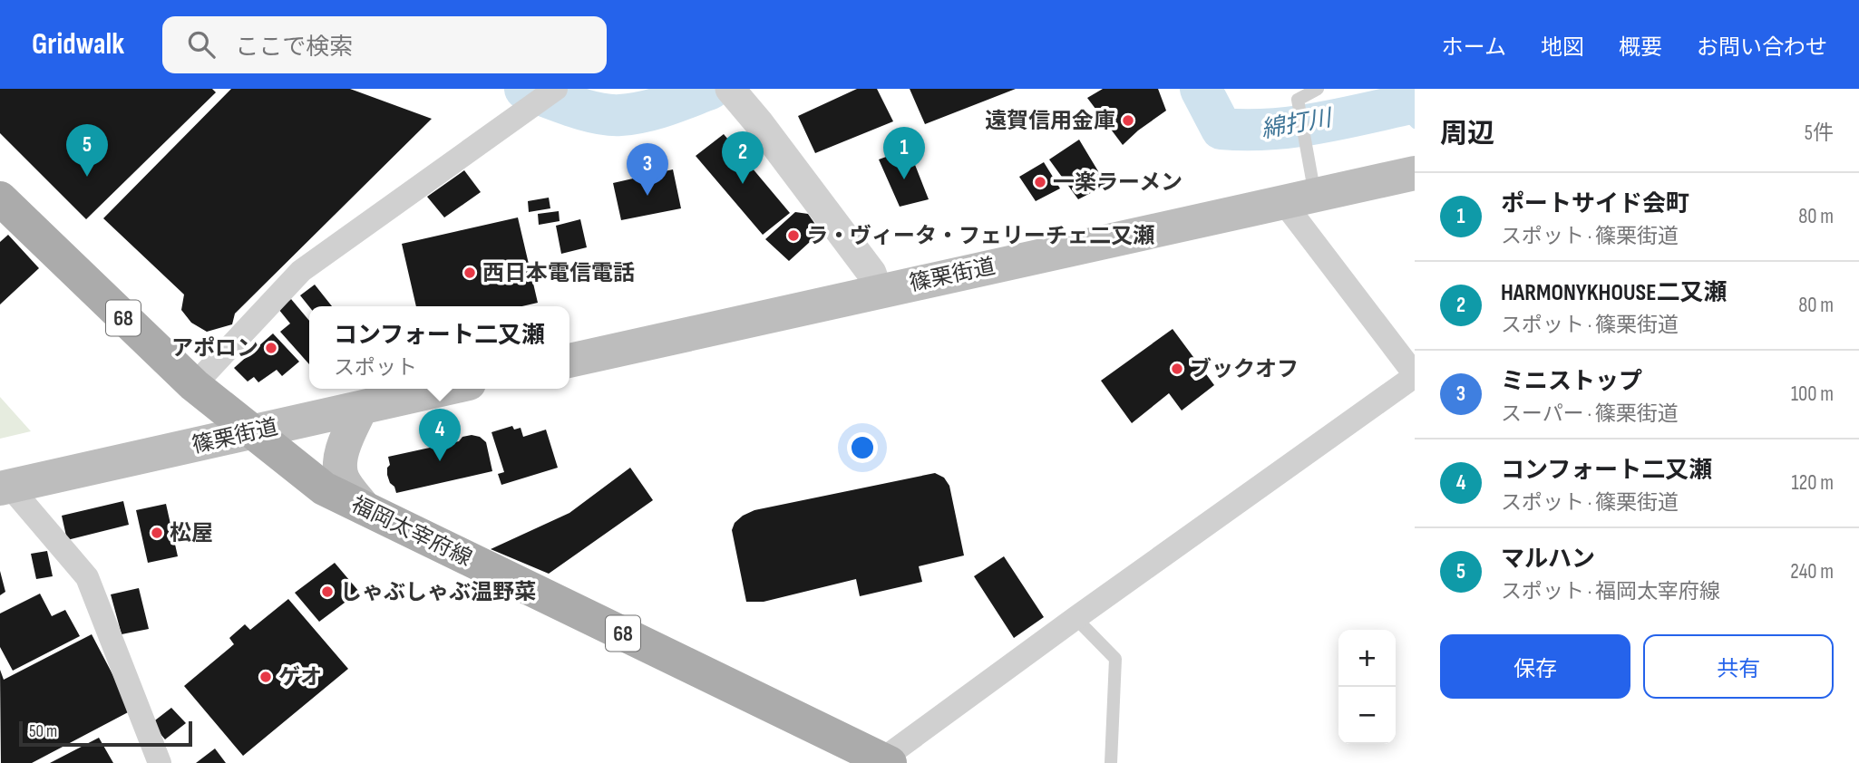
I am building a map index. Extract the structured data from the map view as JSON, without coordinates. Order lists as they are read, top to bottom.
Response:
{
  "streets": {
    "main road": ["篠栗街道", "68", "福岡太宰府線"]
  },
  "crossings": [
    ["篠栗街道", "福岡太宰府線"]
  ],
  "water": ["綿打川"],
  "places": [
    "遠賀信用金庫",
    "一楽ラーメン",
    "ラ・ヴィータ・フェリーチェ二又瀬",
    "西日本電信電話",
    "アポロン",
    "ブックオフ",
    "松屋",
    "しゃぶしゃぶ温野菜",
    "ゲオ"
  ],
  "scale_bar": "50 m",
  "page": {
    "header": "Gridwalk",
    "search": "ここで検索",
    "nav": [
      "ホーム",
      "地図",
      "概要",
      "お問い合わせ"
    ],
    "heading": ["周辺", "5件"],
    "pins": [
      "5",
      "1",
      "2",
      "3",
      "4"
    ],
    "list": [
      {
        "mark": "1",
        "name": "ポートサイド会町",
        "note": "スポット · 篠栗街道",
        "value": "80 m"
      },
      {
        "mark": "2",
        "name": "HARMONYKHOUSE二又瀬",
        "note": "スポット · 篠栗街道",
        "value": "80 m"
      },
      {
        "mark": "3",
        "name": "ミニストップ",
        "note": "スーパー · 篠栗街道",
        "value": "100 m"
      },
      {
        "mark": "4",
        "name": "コンフォート二又瀬",
        "note": "スポット · 篠栗街道",
        "value": "120 m"
      },
      {
        "mark": "5",
        "name": "マルハン",
        "note": "スポット · 福岡太宰府線",
        "value": "240 m"
      }
    ],
    "popup": ["コンフォート二又瀬", "スポット"],
    "buttons": ["保存", "共有"],
    "map_buttons": ["+", "−"],
    "scale": "50 m"
  }
}
